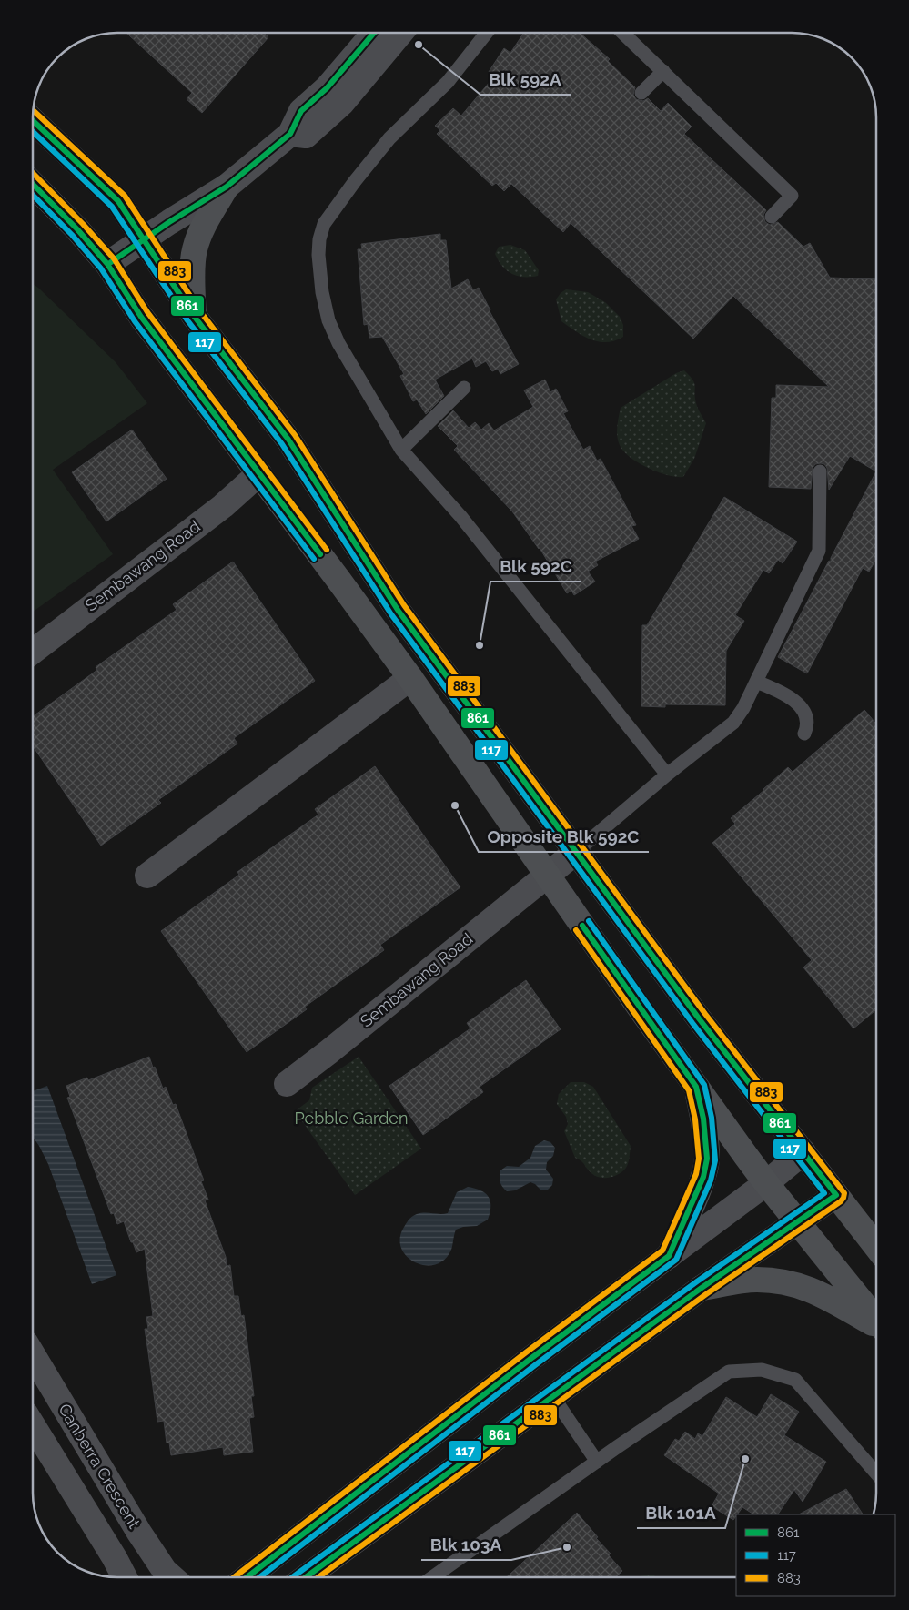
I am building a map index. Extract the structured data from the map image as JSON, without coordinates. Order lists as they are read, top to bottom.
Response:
{
  "streets": {
    "street": ["Sembawang Road", "Canberra Crescent"]
  },
  "parks": ["Pebble Garden"],
  "places": [
    "Blk 592A",
    "Blk 592C",
    "Opposite Blk 592C",
    "Blk 101A",
    "Blk 103A"
  ],
  "lines": ["transit line 861", "transit line 883", "transit line 117"],
  "legend": ["861", "117", "883"]
}
